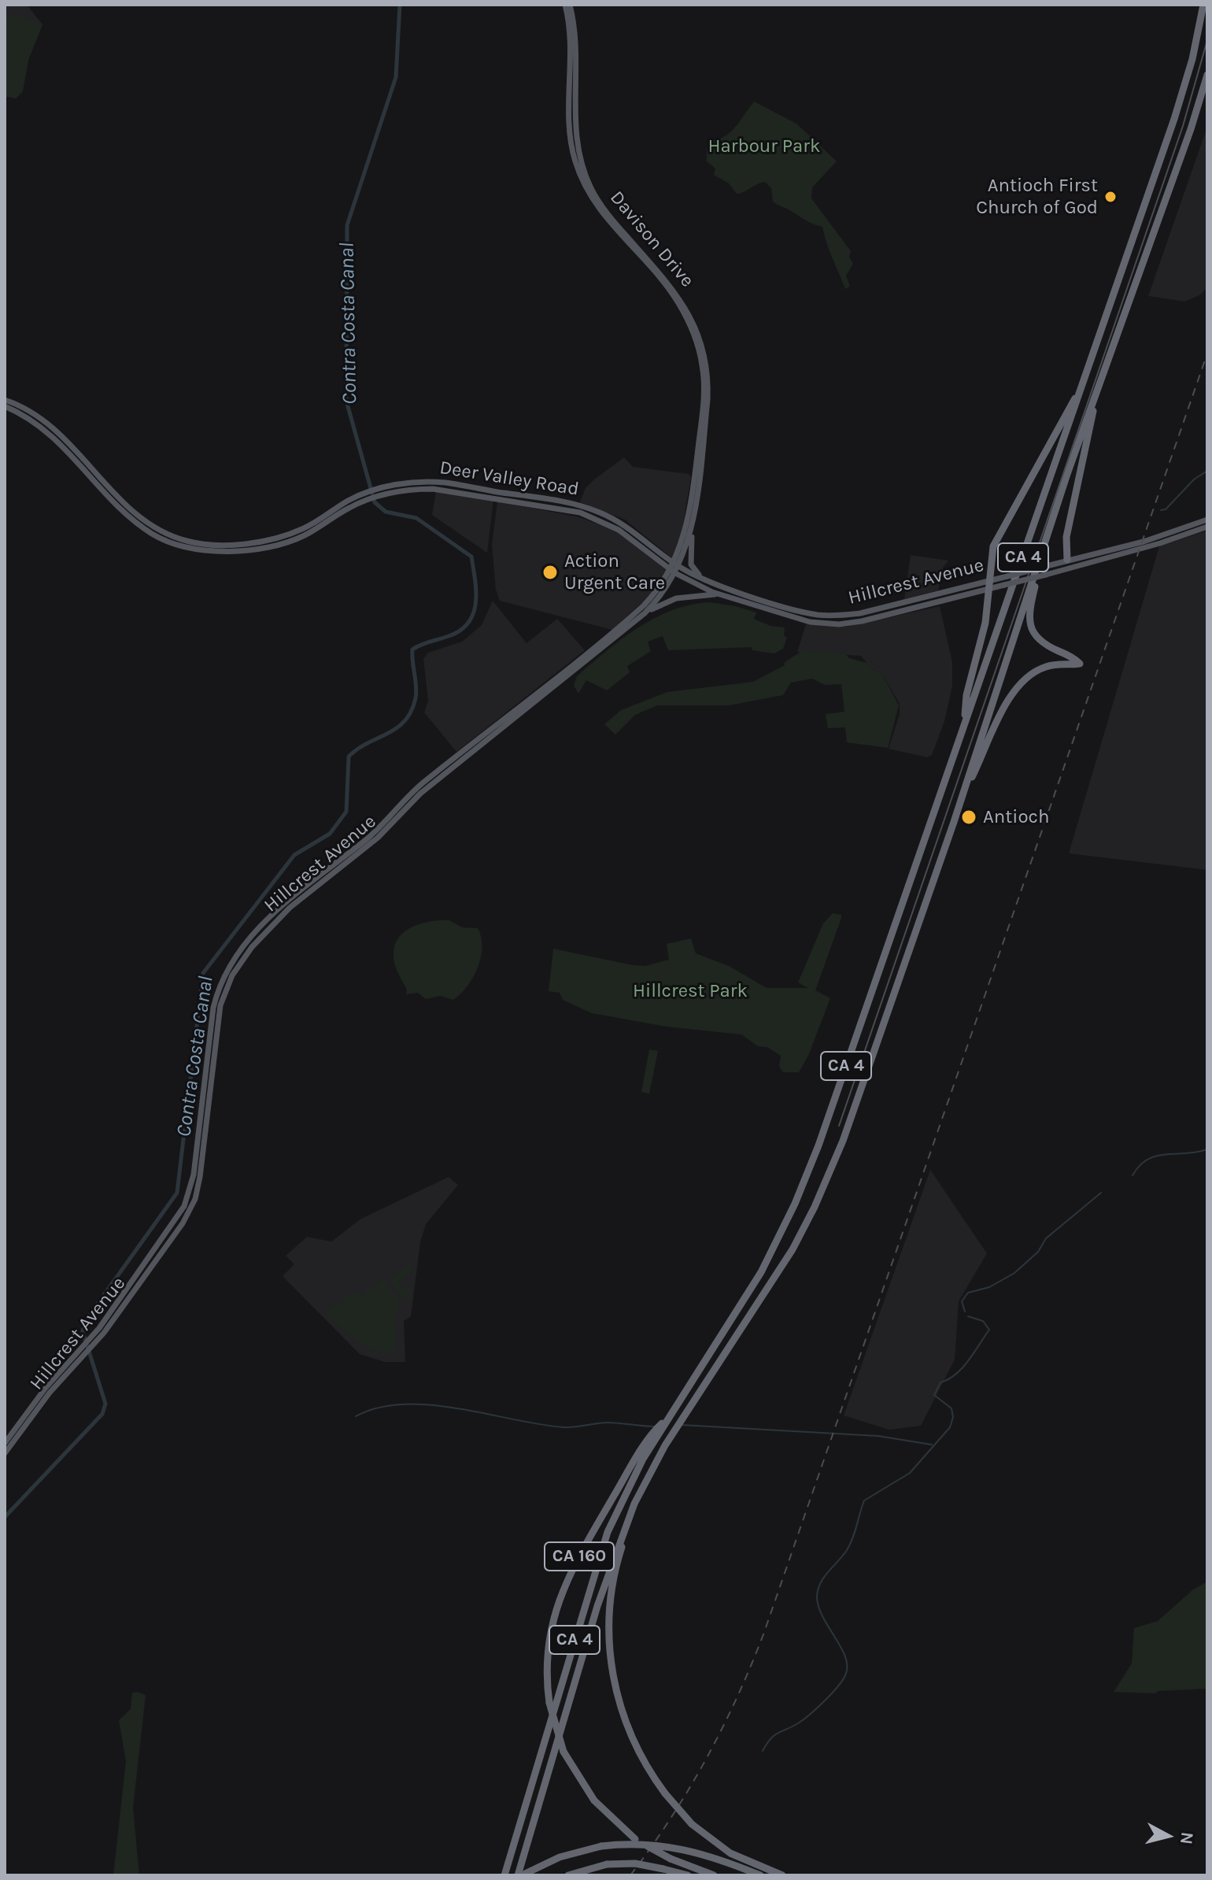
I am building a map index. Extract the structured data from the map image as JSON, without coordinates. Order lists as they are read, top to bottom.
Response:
{
  "streets": {
    "highway": ["CA 4", "CA 160"],
    "main road": ["Davison Drive", "Deer Valley Road", "Hillcrest Avenue"]
  },
  "crossings": [
    ["Davison Drive", "Deer Valley Road"],
    ["Davison Drive", "Hillcrest Avenue"],
    ["Deer Valley Road", "Hillcrest Avenue"],
    ["CA 4", "CA 160"]
  ],
  "water": ["Contra Costa Canal"],
  "parks": ["Harbour Park", "Hillcrest Park"],
  "places": ["Antioch First Church of God", "Action Urgent Care", "Antioch"],
  "north": "right"
}
